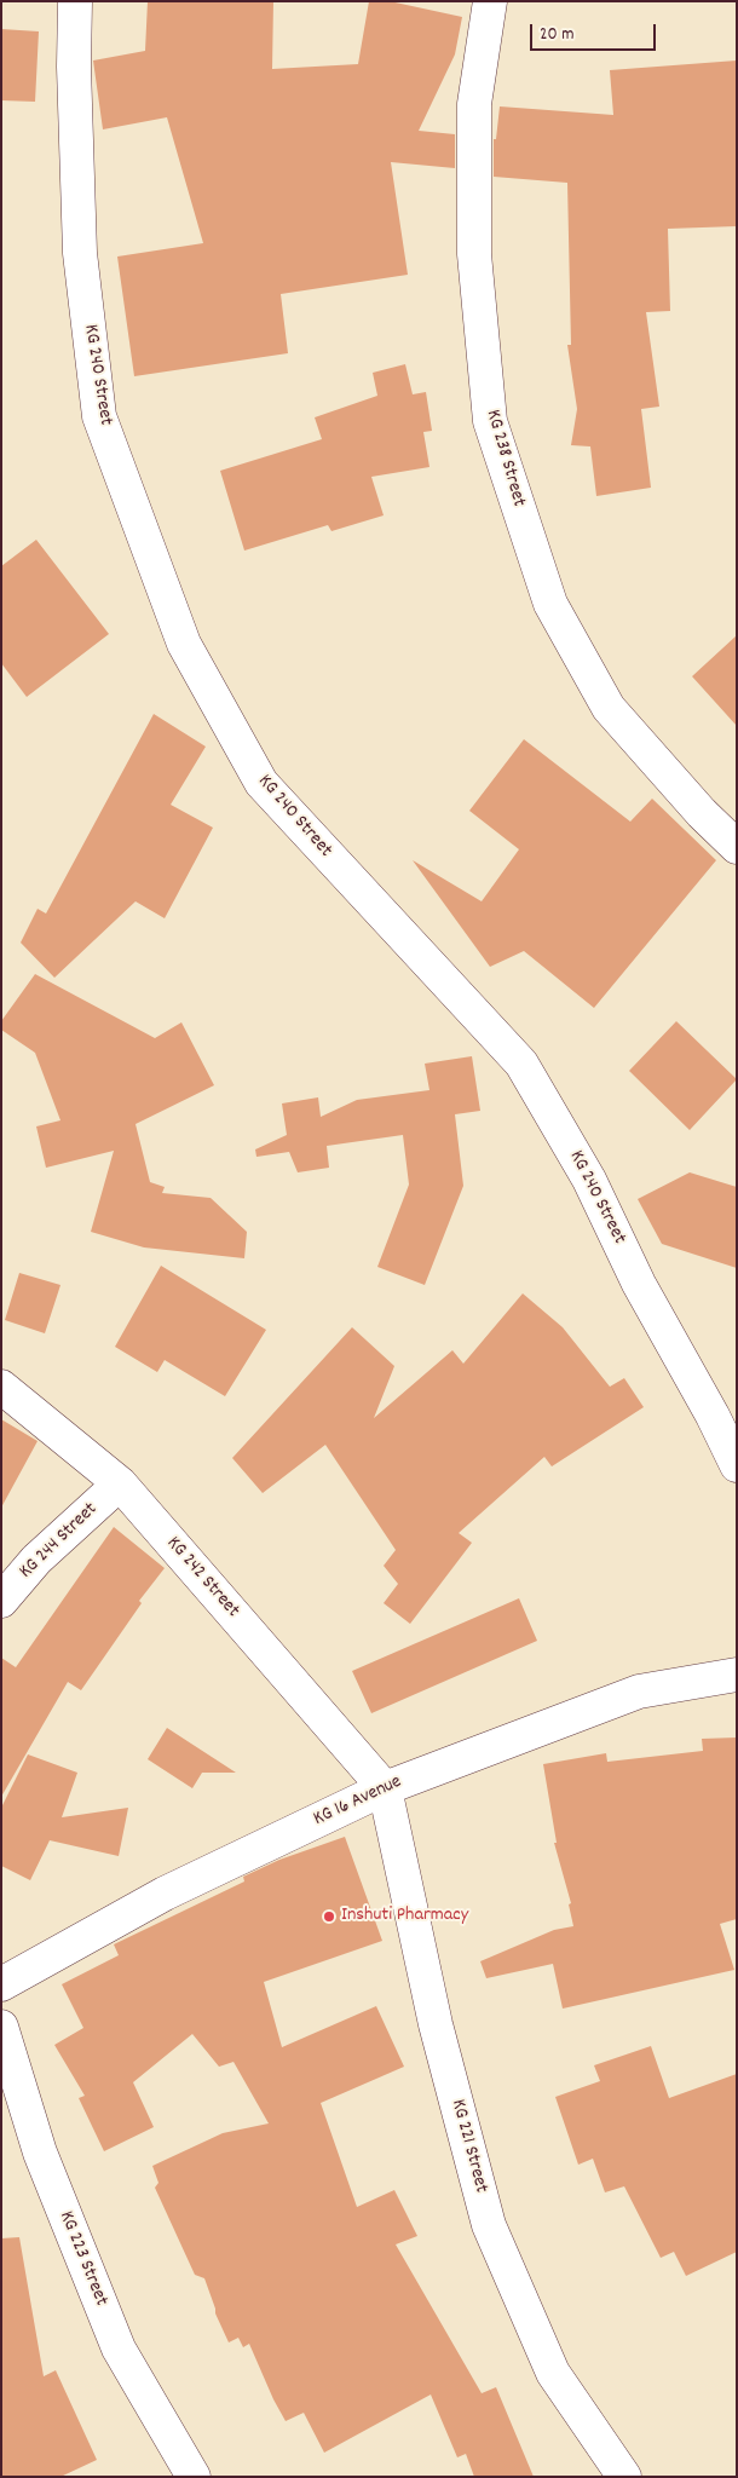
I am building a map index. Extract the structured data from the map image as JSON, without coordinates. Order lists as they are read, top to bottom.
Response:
{
  "streets": {
    "street": [
      "KG 240 Street",
      "KG 238 Street",
      "KG 244 Street",
      "KG 242 Street",
      "KG 16 Avenue",
      "KG 221 Street",
      "KG 223 Street"
    ]
  },
  "crossings": [
    ["KG 244 Street", "KG 242 Street"],
    ["KG 242 Street", "KG 16 Avenue"],
    ["KG 242 Street", "KG 221 Street"],
    ["KG 16 Avenue", "KG 221 Street"]
  ],
  "places": ["Inshuti Pharmacy"],
  "scale_bar": "20 m"
}
